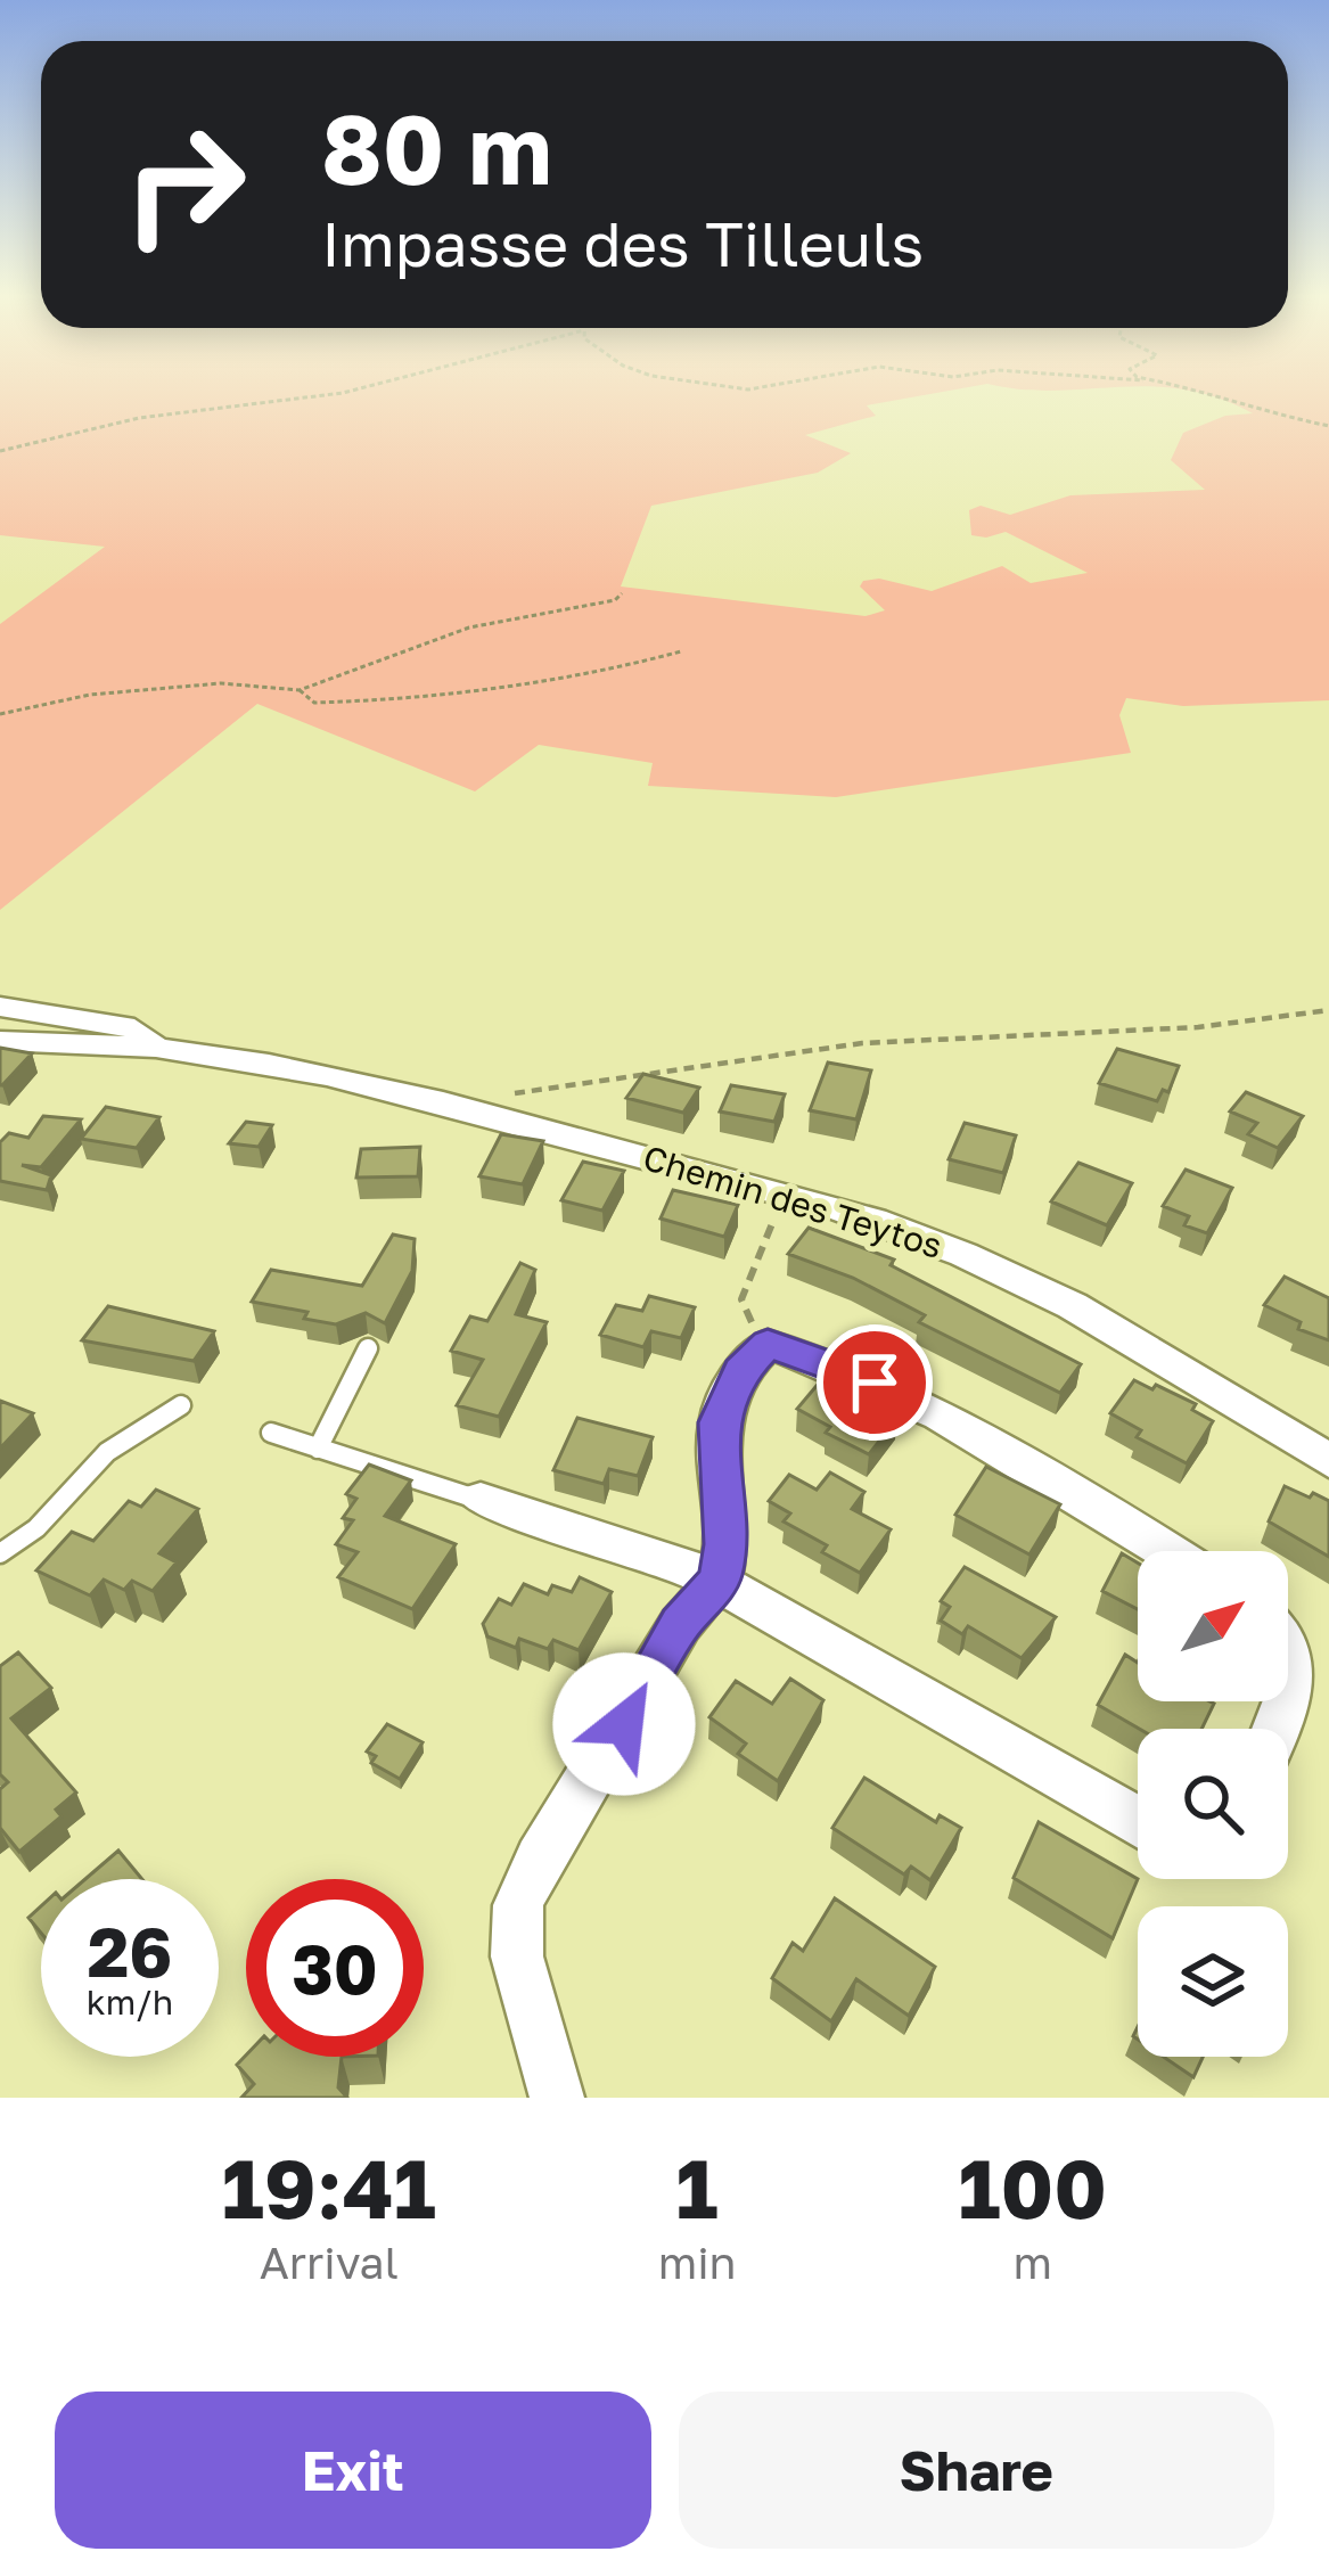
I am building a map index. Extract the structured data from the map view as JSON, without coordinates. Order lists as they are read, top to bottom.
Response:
{
  "streets": {
    "street": ["Chemin des Teytos"]
  },
  "north": "top right",
  "page": {
    "turn": ["80 m", "Impasse des Tilleuls"],
    "speed": "26 km/h",
    "limit": "30",
    "eta": [
      "19:41",
      "Arrival",
      "1",
      "min",
      "100",
      "m"
    ],
    "buttons": ["Exit", "Share"]
  }
}
